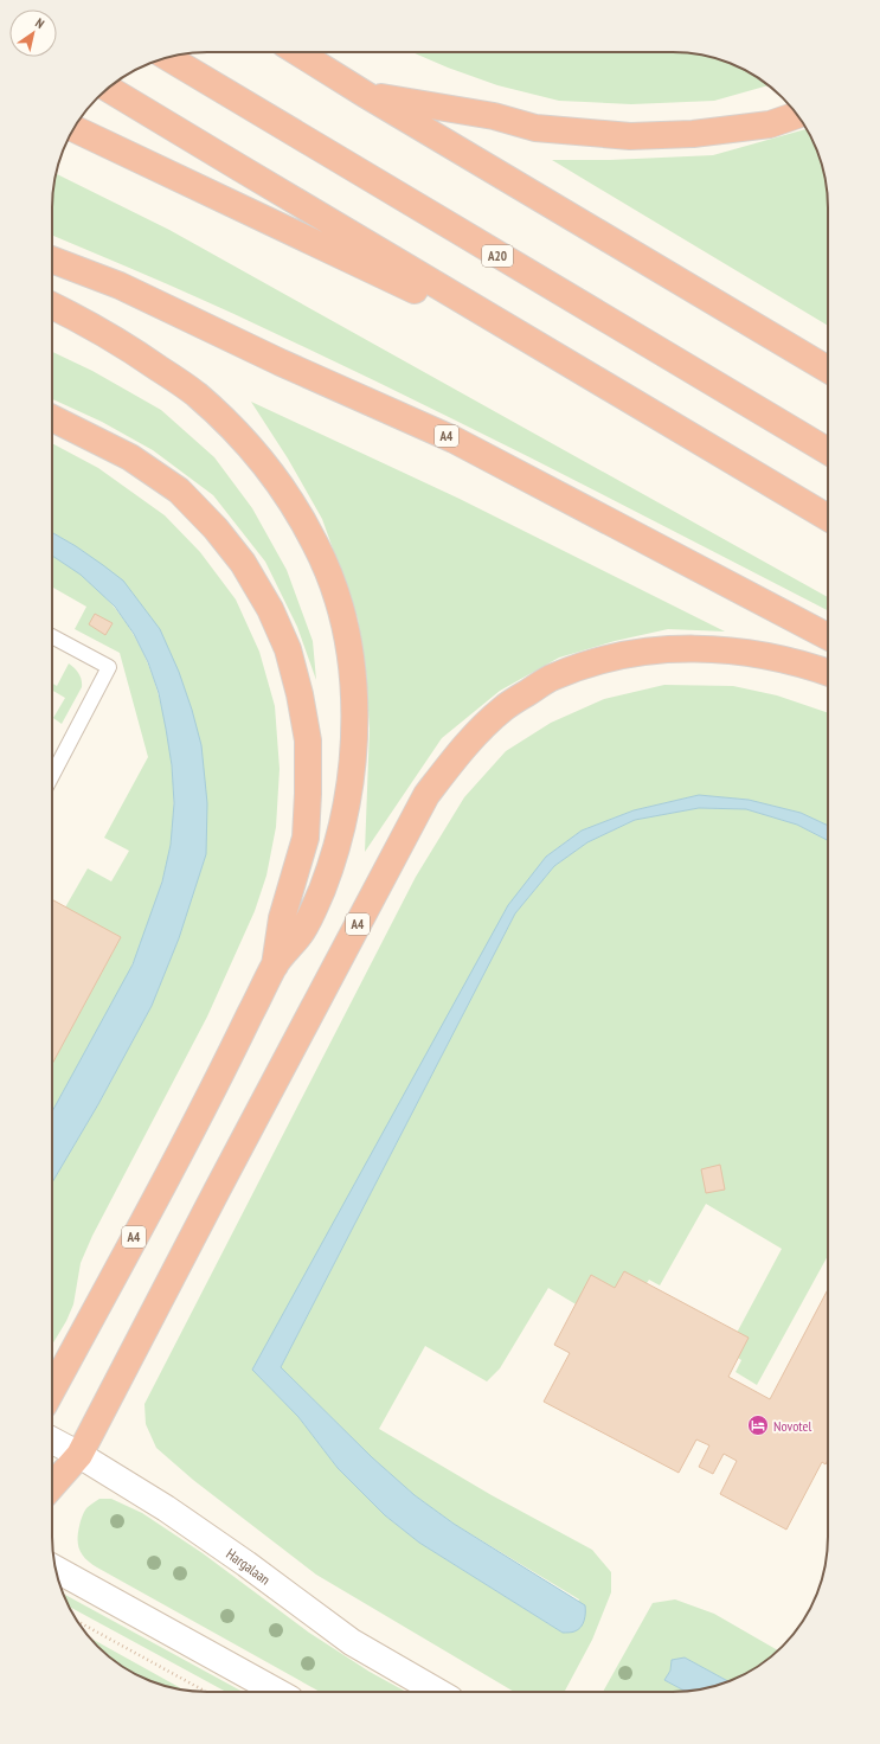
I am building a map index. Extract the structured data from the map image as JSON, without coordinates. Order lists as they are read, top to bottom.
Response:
{
  "streets": {
    "highway": ["A20", "A4"],
    "main road": ["Hargalaan"]
  },
  "crossings": [
    ["A4", "Hargalaan"]
  ],
  "places": {
    "hotel": ["Novotel"]
  },
  "north": "top right"
}
